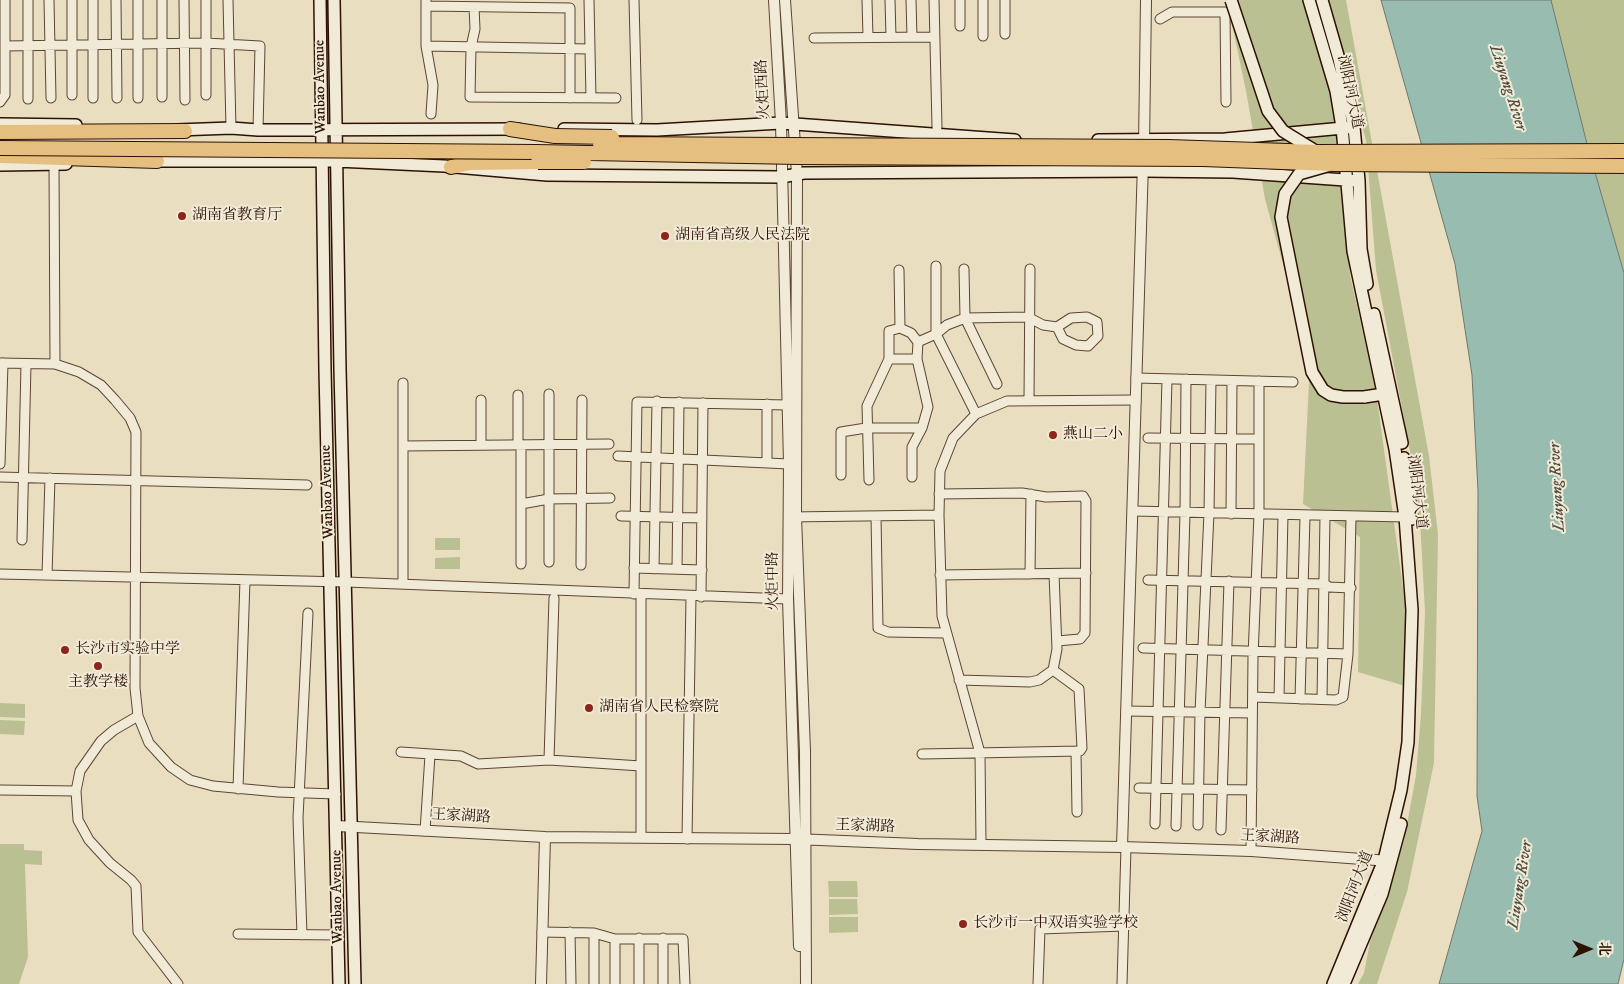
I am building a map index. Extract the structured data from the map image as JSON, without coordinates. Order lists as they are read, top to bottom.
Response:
{
  "streets": {
    "main road": ["Wanbao Avenue", "浏阳河大道"],
    "street": ["火炬西路", "火炬中路", "王家湖路"]
  },
  "crossings": [
    ["Wanbao Avenue", "王家湖路"],
    ["火炬西路", "火炬中路"],
    ["浏阳河大道", "王家湖路"],
    ["火炬中路", "王家湖路"]
  ],
  "water": ["Liuyang River"],
  "places": [
    "湖南省教育厅",
    "湖南省高级人民法院",
    "燕山二小",
    "长沙市实验中学",
    "主教学楼",
    "湖南省人民检察院",
    "长沙市一中双语实验学校"
  ],
  "north": "right"
}
